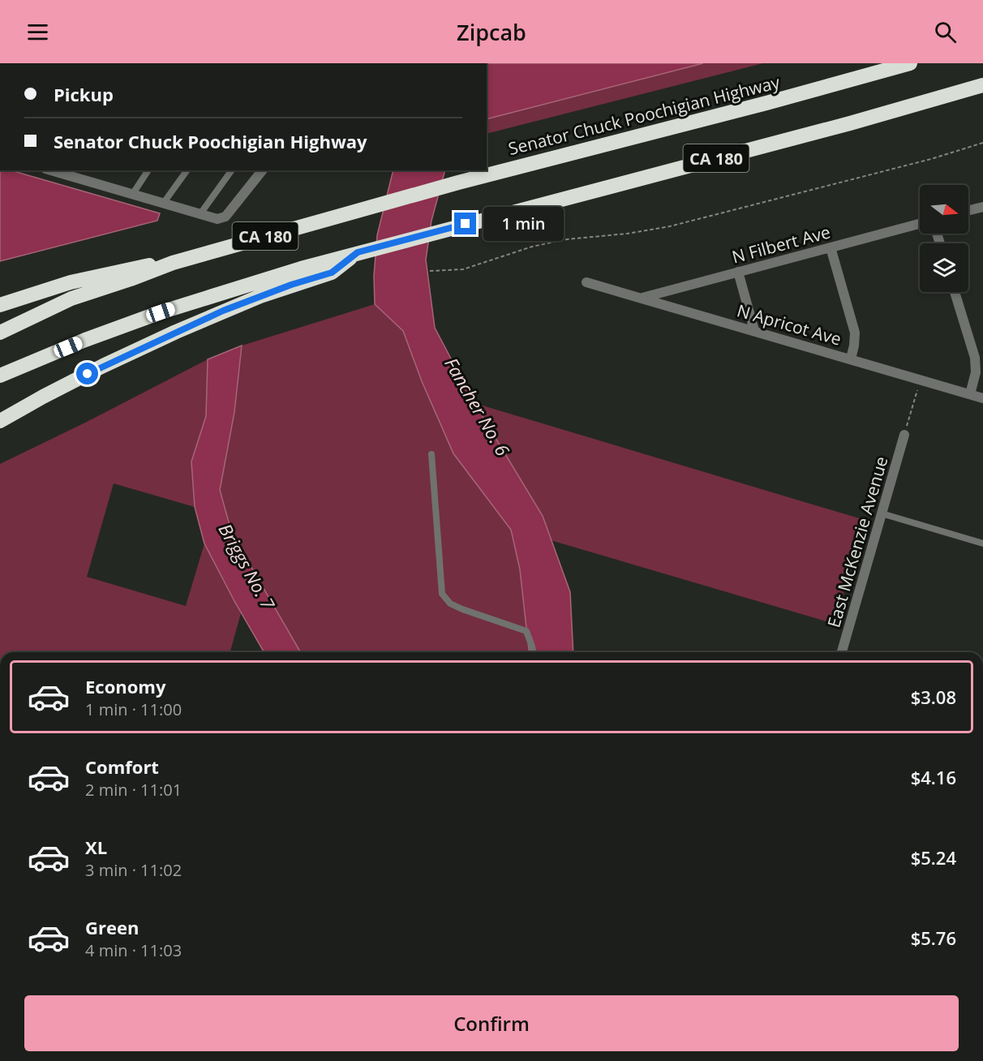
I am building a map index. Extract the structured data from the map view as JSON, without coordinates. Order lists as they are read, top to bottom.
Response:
{
  "streets": {
    "highway": ["Senator Chuck Poochigian Highway", "CA 180"],
    "street": ["N Filbert Ave", "N Apricot Ave", "East McKenzie Avenue"]
  },
  "crossings": [
    ["N Filbert Ave", "N Apricot Ave"]
  ],
  "water": ["Fancher No. 6", "Briggs No. 7"],
  "north": "right",
  "page": {
    "header": "Zipcab",
    "banner": ["Pickup", "Senator Chuck Poochigian Highway"],
    "bubble": "1 min",
    "list": [
      {
        "name": "Economy",
        "note": "1 min · 11:00",
        "value": "$3.08"
      },
      {
        "name": "Comfort",
        "note": "2 min · 11:01",
        "value": "$4.16"
      },
      {
        "name": "XL",
        "note": "3 min · 11:02",
        "value": "$5.24"
      },
      {
        "name": "Green",
        "note": "4 min · 11:03",
        "value": "$5.76"
      }
    ],
    "buttons": "Confirm"
  }
}
